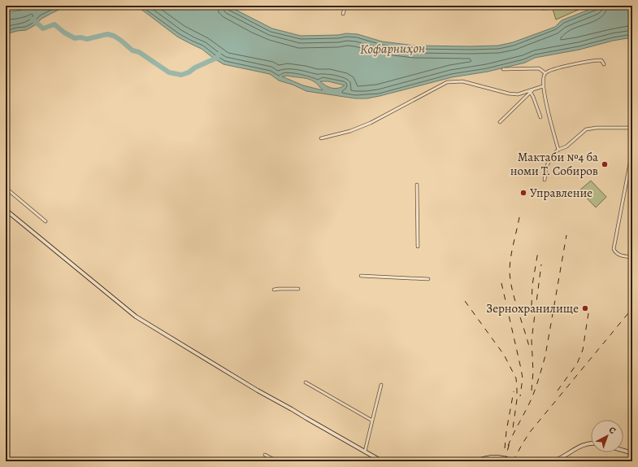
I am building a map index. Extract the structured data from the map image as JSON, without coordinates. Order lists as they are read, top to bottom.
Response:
{
  "water": ["Кофарниҳон"],
  "places": ["Мактаби №4 ба номи Т. Собиров", "Управление", "Зернохранилище"],
  "north": "top right"
}
